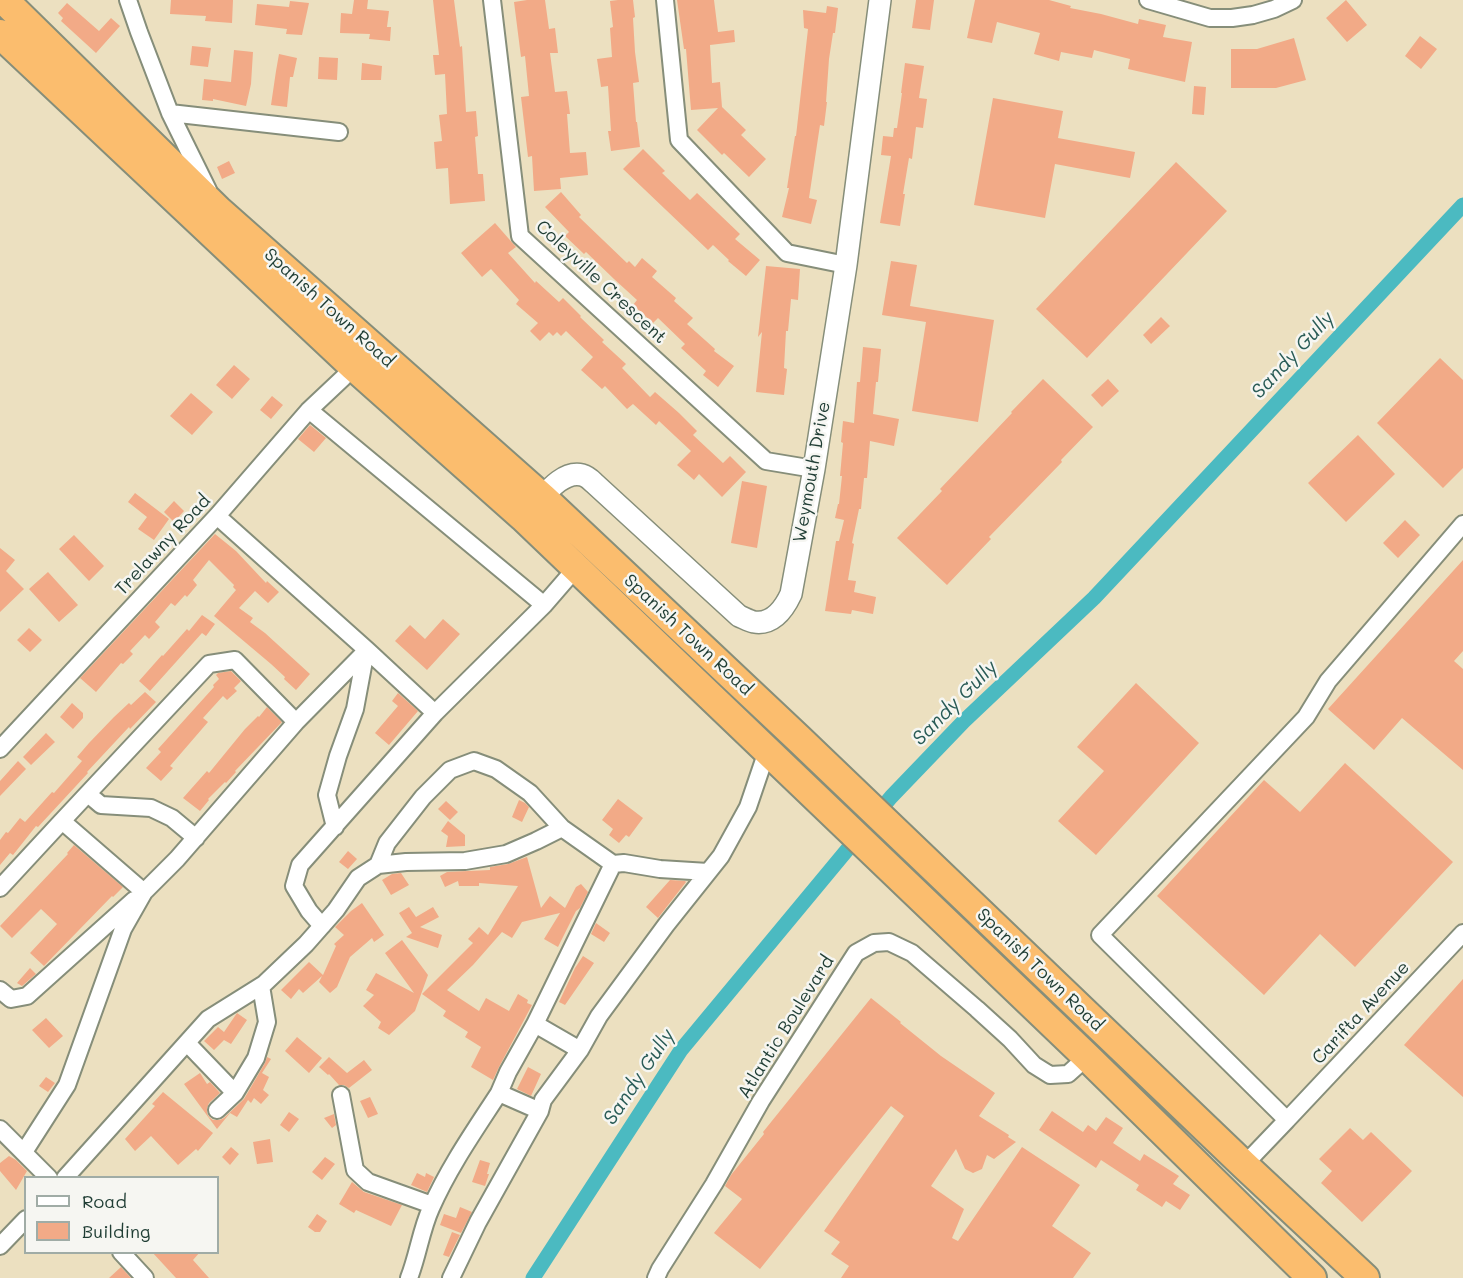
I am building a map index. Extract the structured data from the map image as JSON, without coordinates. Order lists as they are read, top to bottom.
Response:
{
  "streets": {
    "highway": ["Spanish Town Road"],
    "street": [
      "Coleyville Crescent",
      "Weymouth Drive",
      "Trelawny Road",
      "Carifta Avenue",
      "Atlantic Boulevard"
    ]
  },
  "crossings": [
    ["Coleyville Crescent", "Weymouth Drive"],
    ["Spanish Town Road", "Weymouth Drive"],
    ["Spanish Town Road", "Trelawny Road"],
    ["Spanish Town Road", "Carifta Avenue"],
    ["Spanish Town Road", "Atlantic Boulevard"]
  ],
  "water": ["Sandy Gully"],
  "legend": ["Road", "Building"]
}
